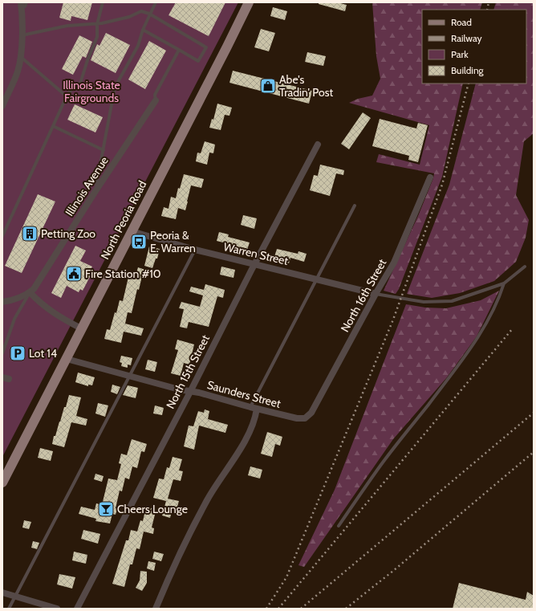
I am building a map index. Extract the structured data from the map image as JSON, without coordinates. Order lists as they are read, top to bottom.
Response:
{
  "streets": {
    "main road": ["North Peoria Road"],
    "street": [
      "Illinois Avenue",
      "Warren Street",
      "North 16th Street",
      "North 15th Street",
      "Saunders Street"
    ]
  },
  "crossings": [
    ["North Peoria Road", "Warren Street"],
    ["North Peoria Road", "Saunders Street"],
    ["Warren Street", "North 16th Street"],
    ["Warren Street", "North 15th Street"],
    ["North 16th Street", "Saunders Street"],
    ["North 15th Street", "Saunders Street"]
  ],
  "parks": ["Illinois State Fairgrounds"],
  "places": {
    "shop": ["Abe's Tradin' Post"],
    "building": ["Petting Zoo"],
    "bus stop": ["Peoria & E. Warren"],
    "public building": ["Fire Station #10"],
    "parking": ["Lot 14"],
    "bar": ["Cheers Lounge"]
  },
  "legend": [
    "Road",
    "Railway",
    "Park",
    "Building"
  ]
}
